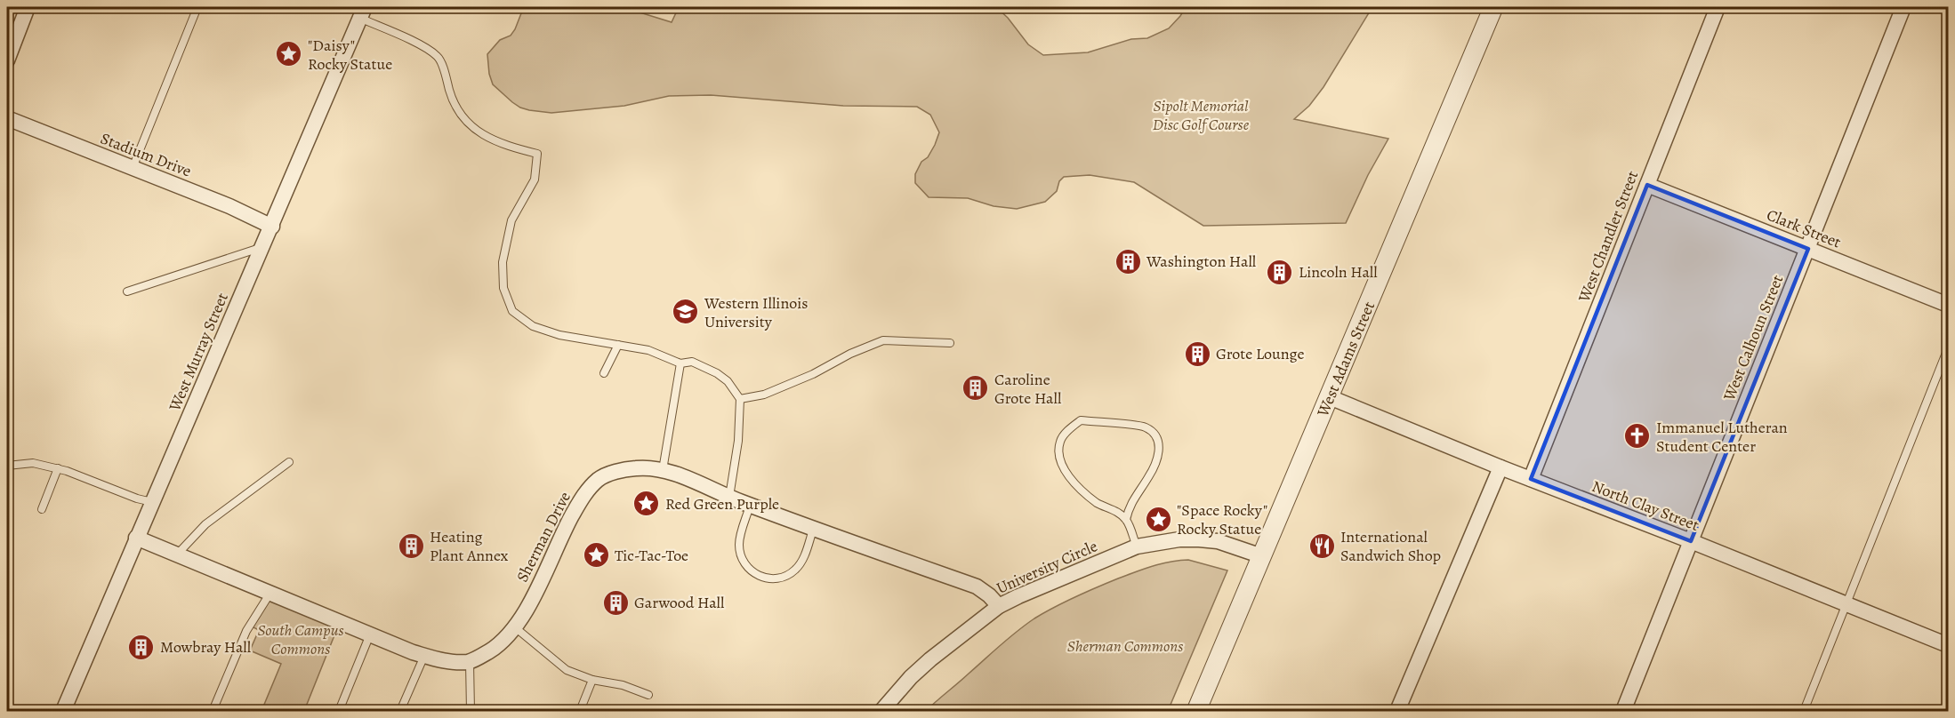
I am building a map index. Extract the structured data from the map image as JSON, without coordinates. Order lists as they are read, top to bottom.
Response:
{
  "streets": {
    "street": [
      "Stadium Drive",
      "Clark Street",
      "West Chandler Street",
      "West Calhoun Street",
      "West Murray Street",
      "West Adams Street",
      "North Clay Street",
      "Sherman Drive",
      "University Circle"
    ]
  },
  "crossings": [
    ["Stadium Drive", "West Murray Street"],
    ["Clark Street", "West Chandler Street"],
    ["Clark Street", "West Calhoun Street"],
    ["West Chandler Street", "North Clay Street"],
    ["West Calhoun Street", "North Clay Street"],
    ["West Murray Street", "Sherman Drive"],
    ["West Adams Street", "North Clay Street"],
    ["West Adams Street", "University Circle"],
    ["Sherman Drive", "University Circle"]
  ],
  "parks": ["Sipolt Memorial Disc Golf Course", "South Campus Commons", "Sherman Commons"],
  "places": {
    "place": [
      "\"Daisy\" Rocky Statue",
      "Red Green Purple",
      "\"Space Rocky\" Rocky Statue",
      "Tic-Tac-Toe"
    ],
    "building": [
      "Washington Hall",
      "Lincoln Hall",
      "Grote Lounge",
      "Caroline Grote Hall",
      "Heating Plant Annex",
      "Garwood Hall",
      "Mowbray Hall"
    ],
    "school or university": ["Western Illinois University"],
    "church": ["Immanuel Lutheran Student Center"],
    "restaurant": ["International Sandwich Shop"]
  }
}
